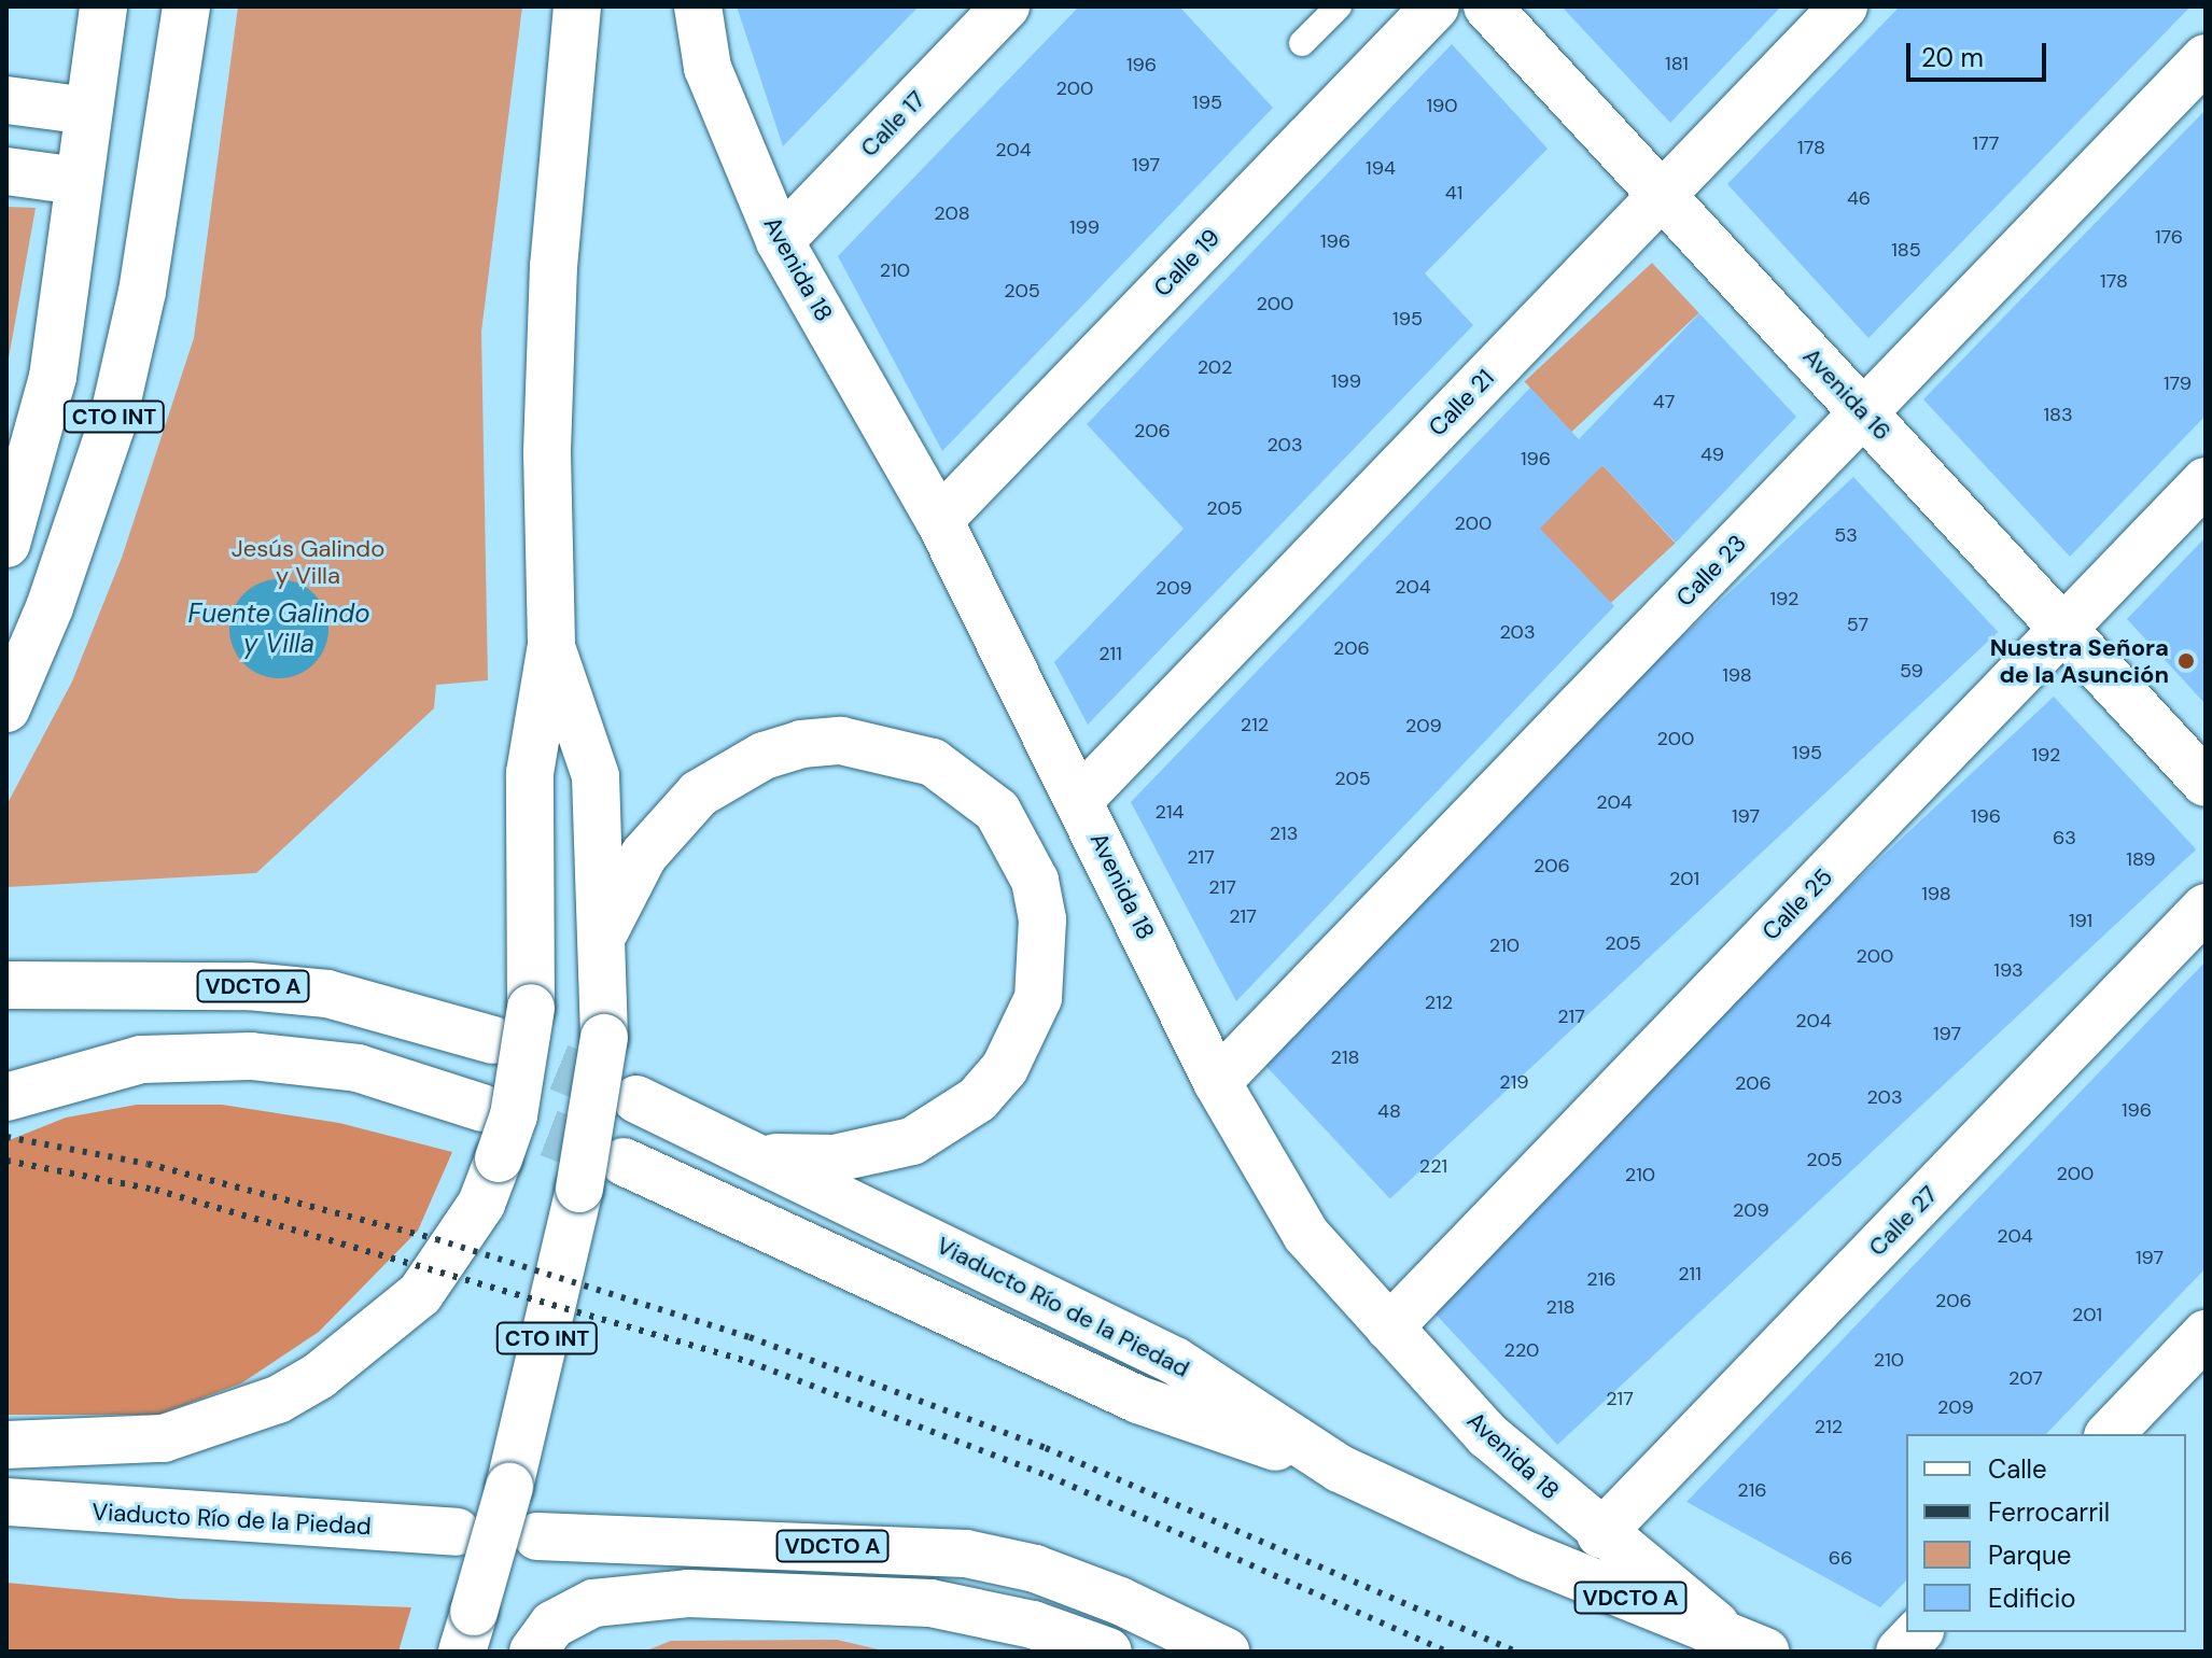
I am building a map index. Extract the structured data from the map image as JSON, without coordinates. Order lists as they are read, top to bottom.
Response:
{
  "streets": {
    "main road": [
      "Calle 17",
      "Calle 19",
      "Avenida 18",
      "Avenida 16",
      "Calle 21",
      "CTO INT",
      "Calle 23",
      "Calle 25",
      "VDCTO A",
      "Calle 27",
      "Viaducto Río de la Piedad"
    ]
  },
  "crossings": [
    ["Calle 17", "Avenida 18"],
    ["Calle 19", "Avenida 18"],
    ["Avenida 18", "Calle 21"],
    ["Avenida 18", "Calle 23"],
    ["Avenida 18", "Calle 25"],
    ["Avenida 18", "Calle 27"],
    ["Avenida 18", "Viaducto Río de la Piedad"],
    ["Avenida 16", "Calle 21"],
    ["Avenida 16", "Calle 23"],
    ["Avenida 16", "Calle 25"]
  ],
  "water": ["Fuente Galindo y Villa"],
  "parks": ["Jesús Galindo y Villa"],
  "places": ["Nuestra Señora de la Asunción"],
  "house_numbers": [
    "181",
    "196",
    "200",
    "195",
    "190",
    "177",
    "178",
    "204",
    "197",
    "194",
    "41",
    "46",
    "208",
    "199",
    "176",
    "196",
    "185",
    "210",
    "178",
    "205",
    "200",
    "195",
    "202",
    "199",
    "179",
    "47",
    "183",
    "206",
    "203",
    "49",
    "196",
    "205",
    "200",
    "53",
    "204",
    "209",
    "192",
    "57",
    "203",
    "206",
    "211",
    "59",
    "198",
    "212",
    "209",
    "200",
    "195",
    "192",
    "205",
    "204",
    "214",
    "197",
    "196",
    "213",
    "63",
    "217",
    "189",
    "206",
    "201",
    "217",
    "198",
    "217",
    "191",
    "205",
    "210",
    "200",
    "193",
    "212",
    "217",
    "204",
    "197",
    "218",
    "219",
    "206",
    "203",
    "196",
    "48",
    "205",
    "221",
    "200",
    "210",
    "209",
    "204",
    "197",
    "211",
    "216",
    "206",
    "218",
    "201",
    "220",
    "210",
    "207",
    "217",
    "209",
    "212",
    "216",
    "66"
  ],
  "legend": [
    "Calle",
    "Ferrocarril",
    "Parque",
    "Edificio"
  ],
  "scale_bar": "20 m"
}
